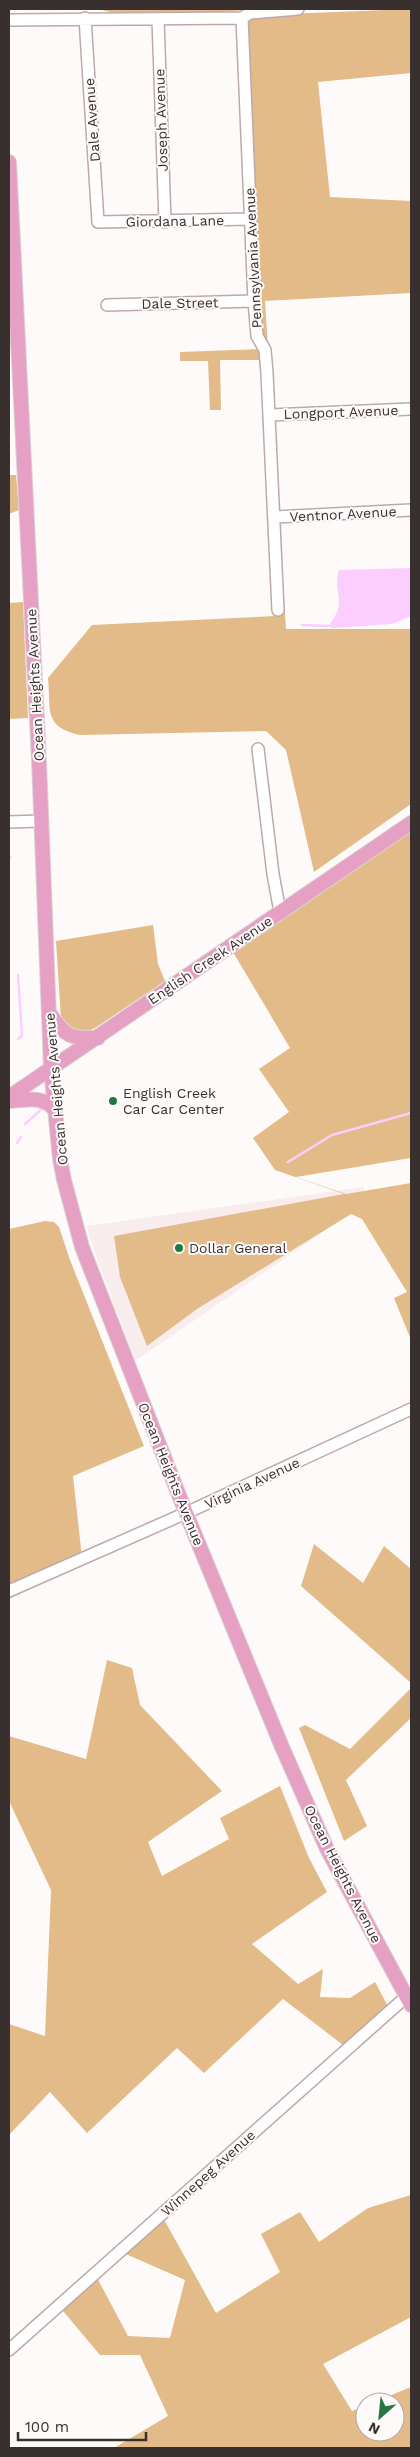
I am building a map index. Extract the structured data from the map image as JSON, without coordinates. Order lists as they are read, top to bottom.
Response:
{
  "streets": {
    "main road": ["Ocean Heights Avenue", "English Creek Avenue"],
    "street": [
      "Dale Avenue",
      "Joseph Avenue",
      "Giordana Lane",
      "Pennsylvania Avenue",
      "Dale Street",
      "Longport Avenue",
      "Ventnor Avenue",
      "Virginia Avenue",
      "Winnepeg Avenue"
    ]
  },
  "crossings": [
    ["Dale Avenue", "Giordana Lane"],
    ["Joseph Avenue", "Giordana Lane"],
    ["Giordana Lane", "Pennsylvania Avenue"],
    ["Pennsylvania Avenue", "Dale Street"],
    ["Pennsylvania Avenue", "Longport Avenue"],
    ["Pennsylvania Avenue", "Ventnor Avenue"],
    ["Ocean Heights Avenue", "English Creek Avenue"],
    ["Ocean Heights Avenue", "Virginia Avenue"],
    ["Ocean Heights Avenue", "Winnepeg Avenue"]
  ],
  "places": ["English Creek Car Car Center", "Dollar General"],
  "scale_bar": "100 m",
  "north": "bottom left"
}
